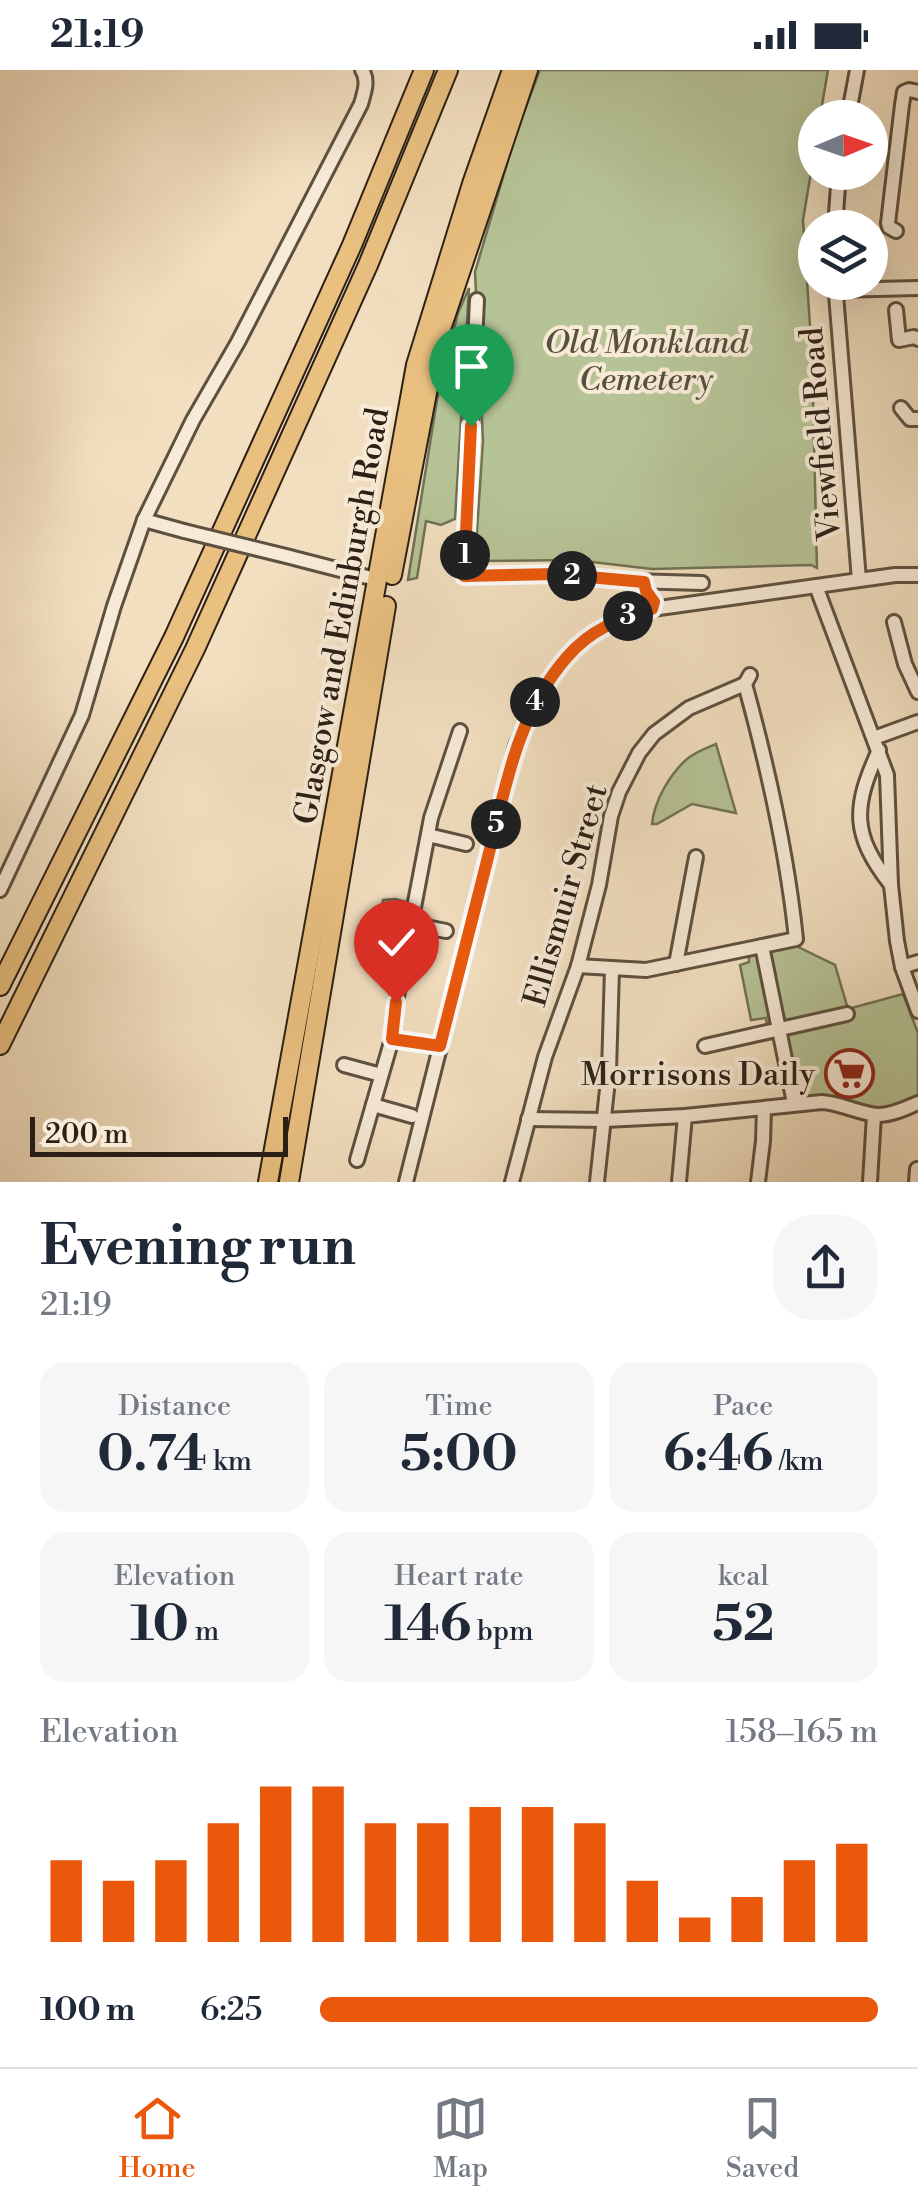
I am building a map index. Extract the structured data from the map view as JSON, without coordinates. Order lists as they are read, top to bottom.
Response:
{
  "streets": {
    "highway": ["Glasgow and Edinburgh Road"],
    "street": ["Viewfield Road", "Ellismuir Street"]
  },
  "parks": ["Old Monkland Cemetery"],
  "places": {
    "supermarket": ["Morrisons Daily"]
  },
  "scale_bar": "200 m",
  "north": "right",
  "page": {
    "status": "21:19",
    "pins": [
      "1",
      "2",
      "3",
      "4",
      "5"
    ],
    "scale": "200 m",
    "heading": ["Evening run", "21:19"],
    "stats": [
      ["Distance", "0.74 km"],
      ["Time", "5:00"],
      ["Pace", "6:46 /km"],
      ["Elevation", "10 m"],
      ["Heart rate", "146 bpm"],
      ["kcal", "52"]
    ],
    "chart": ["Elevation", "158–165 m"],
    "list": [
      {
        "name": "100 m",
        "note": "6:25"
      }
    ],
    "tabs": ["Home", "Map", "Saved"]
  }
}
